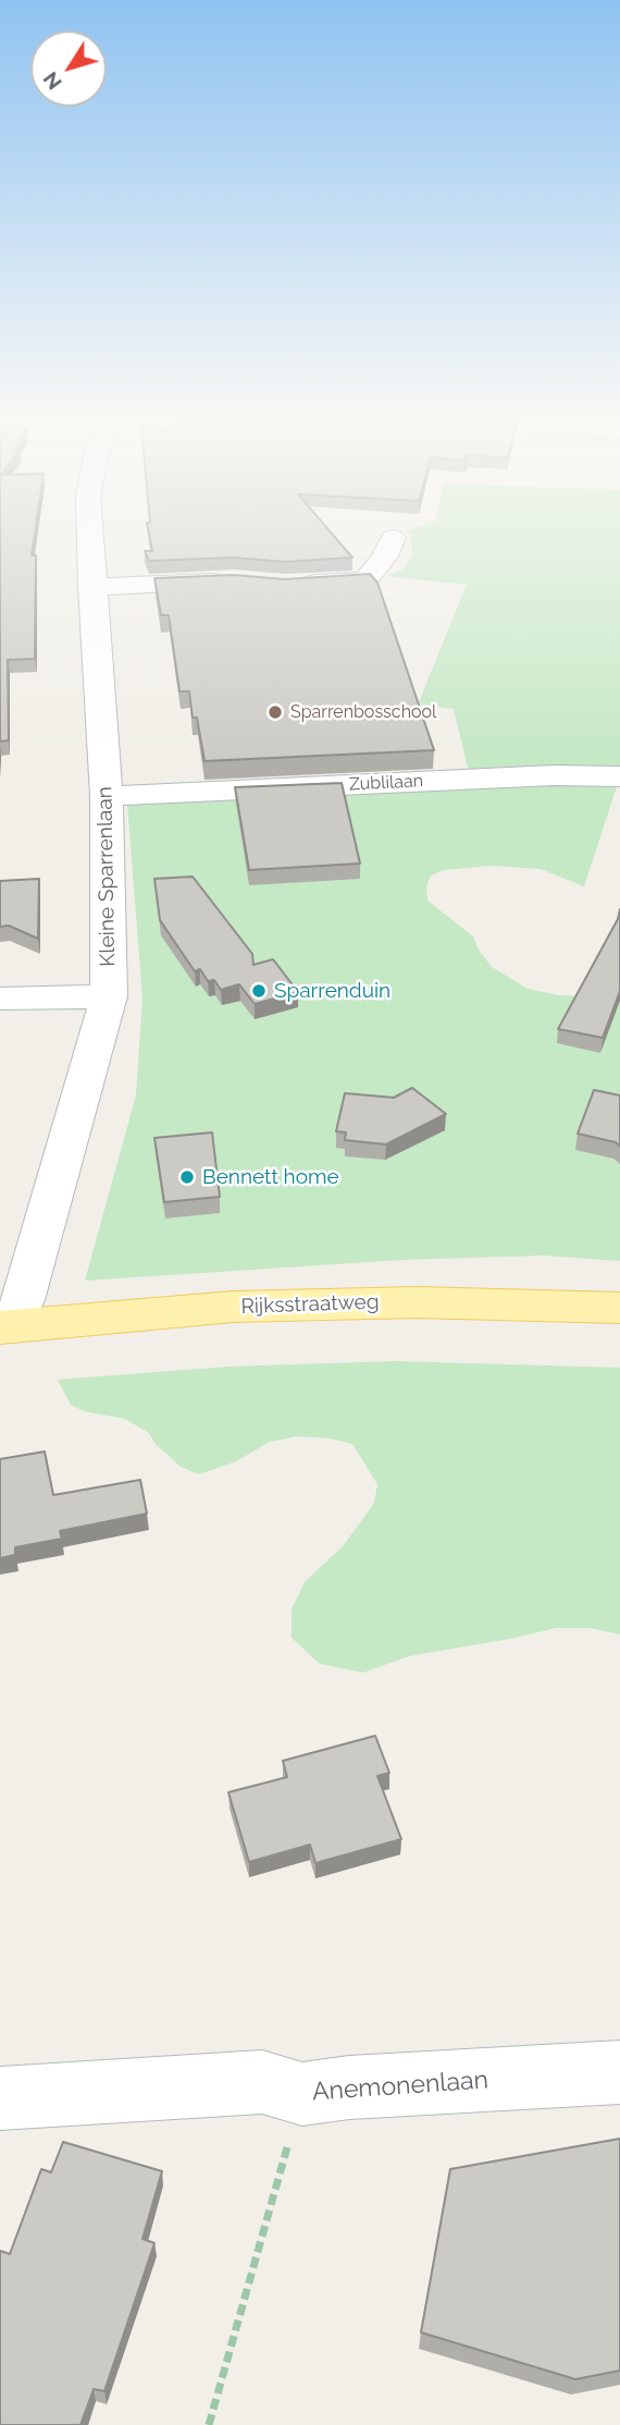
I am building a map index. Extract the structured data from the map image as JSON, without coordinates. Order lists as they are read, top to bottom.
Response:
{
  "streets": {
    "main road": ["Rijksstraatweg"],
    "street": ["Zublilaan", "Kleine Sparrenlaan", "Anemonenlaan"]
  },
  "crossings": [
    ["Zublilaan", "Kleine Sparrenlaan"],
    ["Kleine Sparrenlaan", "Rijksstraatweg"]
  ],
  "places": ["Sparrenbosschool", "Sparrenduin", "Bennett home"],
  "north": "bottom left"
}
